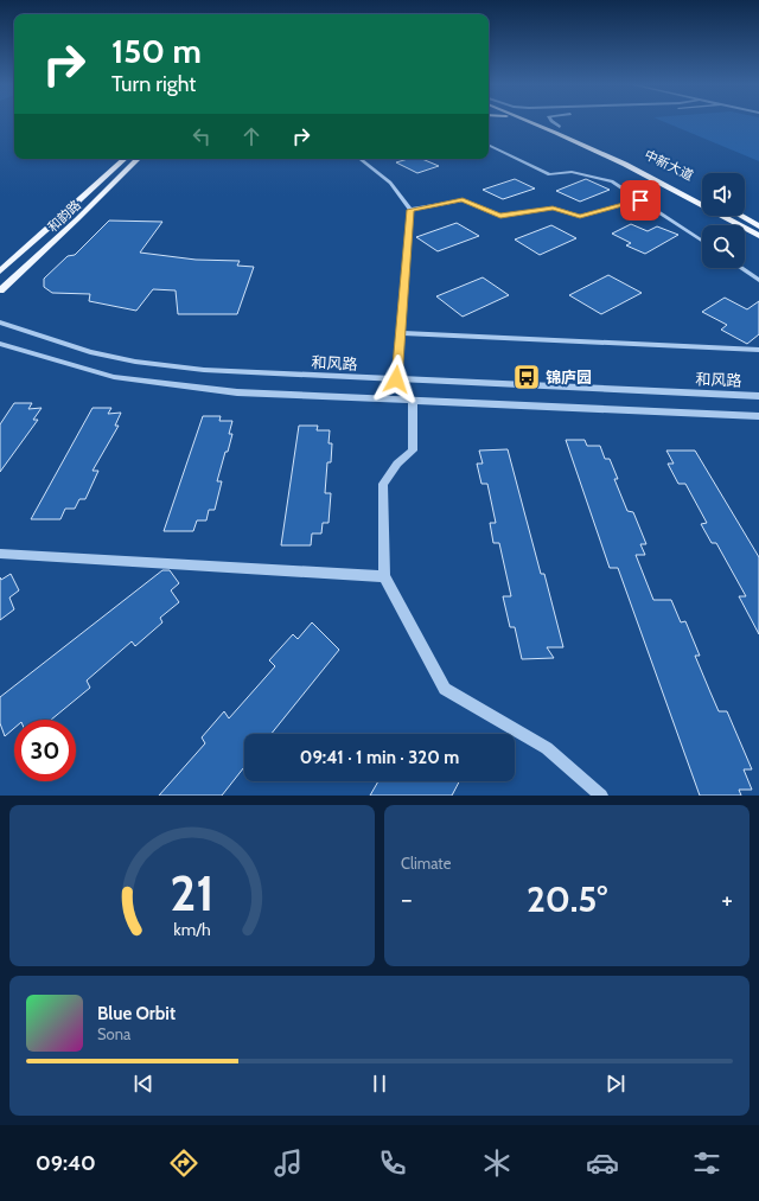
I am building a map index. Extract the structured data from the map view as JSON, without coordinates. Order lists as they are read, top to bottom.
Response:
{
  "streets": {
    "main road": ["中新大道", "和韵路"],
    "street": ["和风路"]
  },
  "places": {
    "bus stop": ["锦庐园"]
  },
  "page": {
    "turn": ["150 m", "Turn right"],
    "limit": "30",
    "trip": "09:41 · 1 min · 320 m",
    "tile": "Climate",
    "heat": ["−", "20.5°", "+"],
    "song": ["Blue Orbit", "Sona"],
    "tabs": "09:40",
    "gauge": ["21", "km/h"]
  }
}
